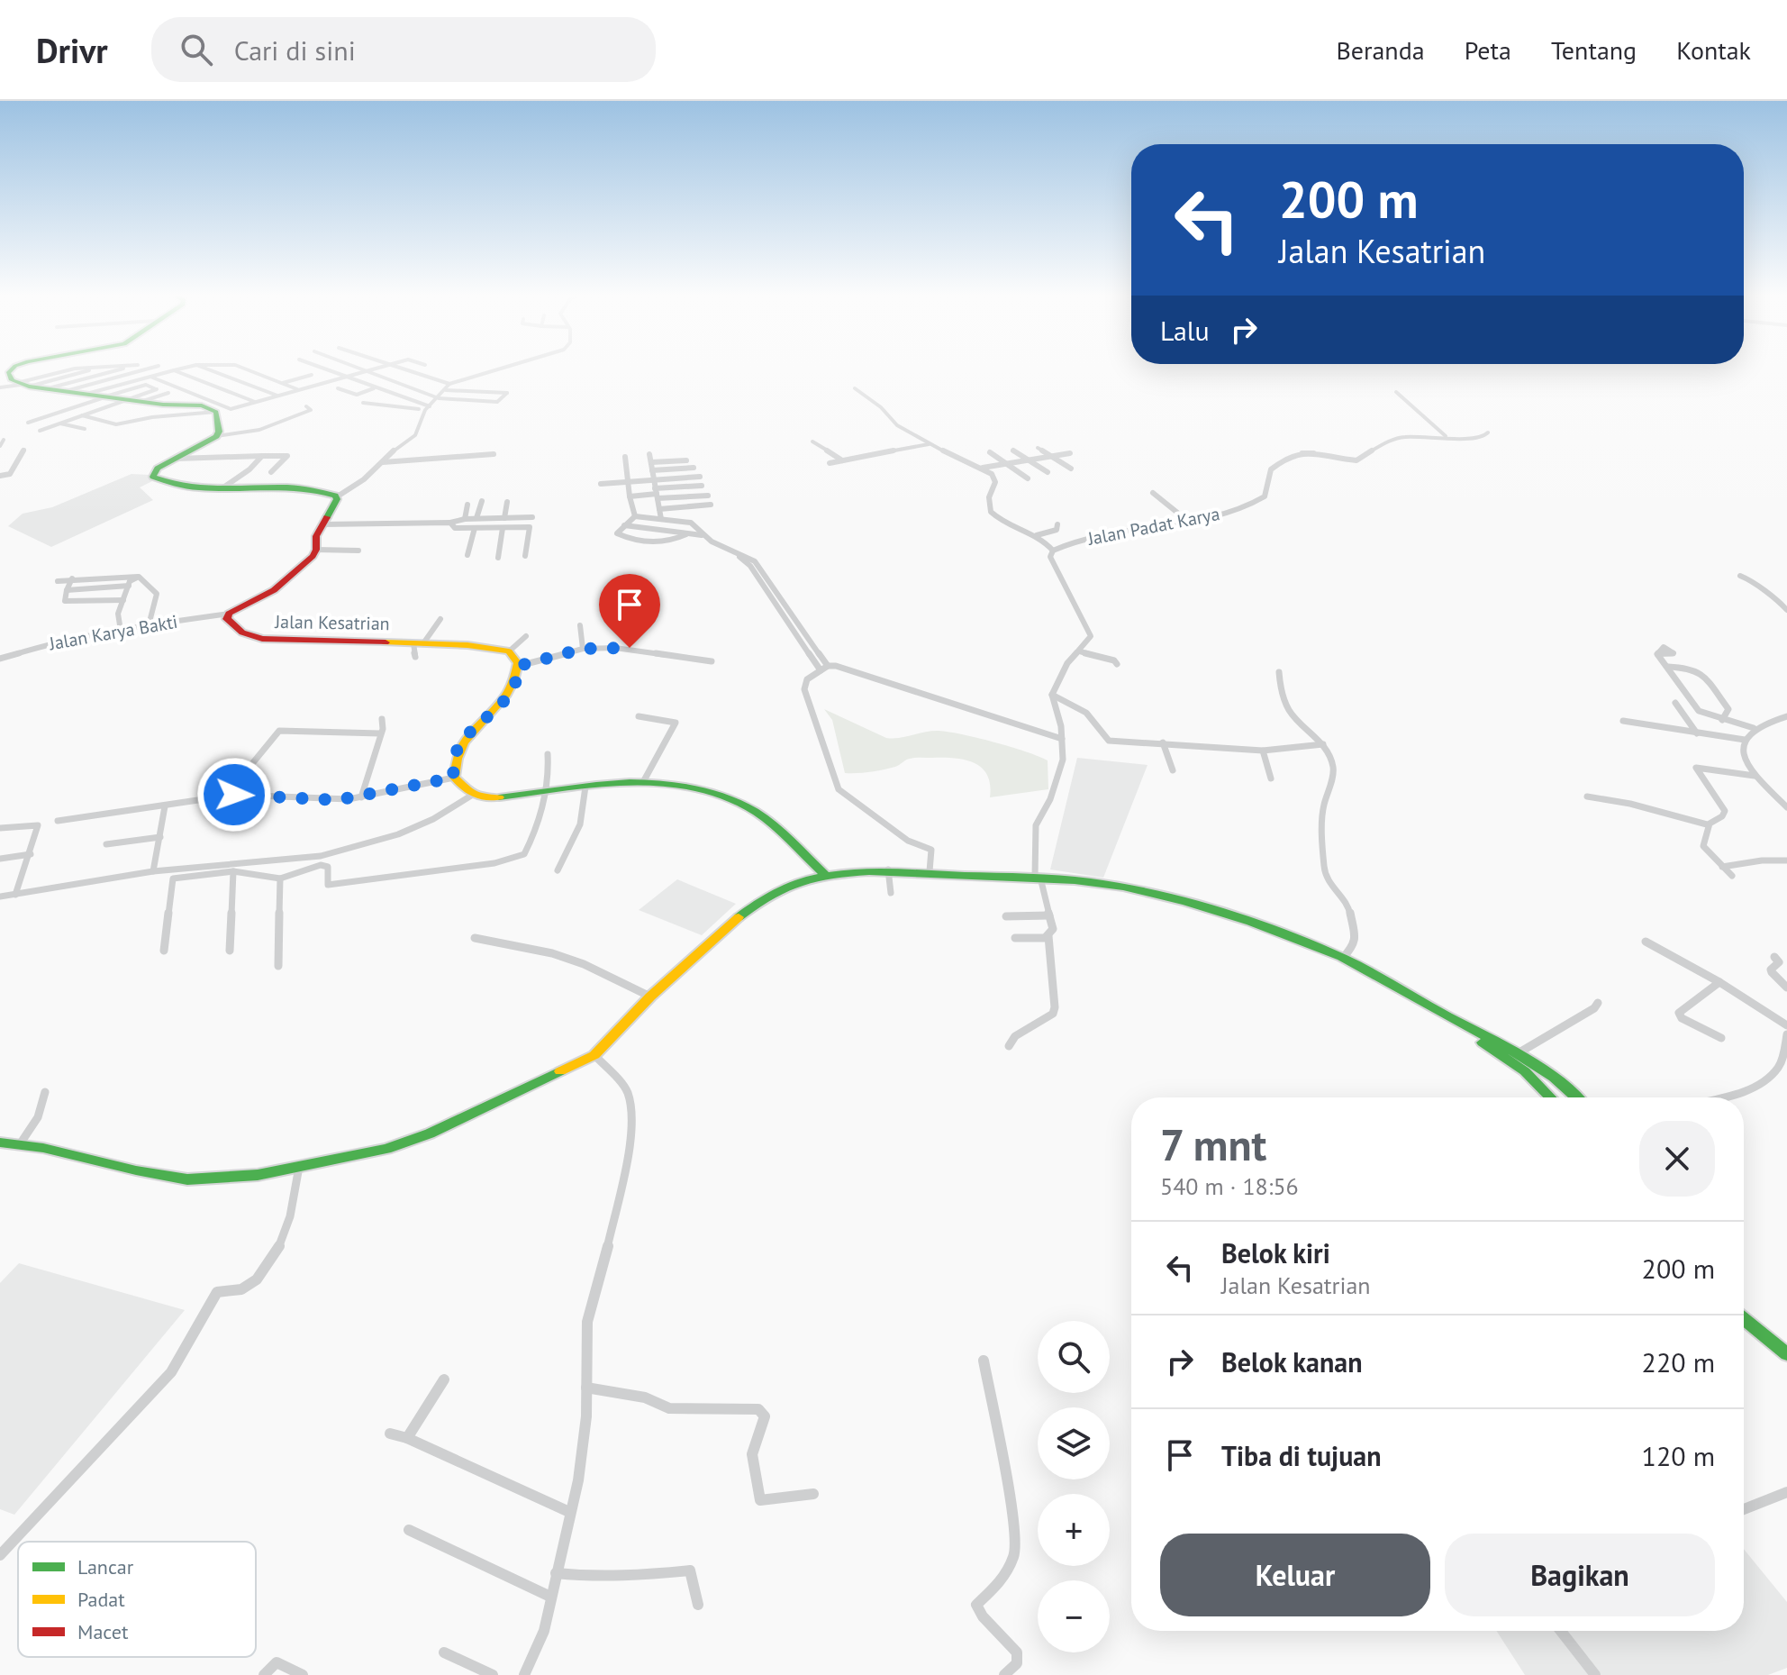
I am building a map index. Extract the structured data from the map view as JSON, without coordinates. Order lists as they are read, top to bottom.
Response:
{
  "streets": {
    "main road": ["Jalan Kesatrian"],
    "street": ["Jalan Padat Karya", "Jalan Karya Bakti"]
  },
  "crossings": [
    ["Jalan Kesatrian", "Jalan Karya Bakti"]
  ],
  "legend": ["Lancar", "Padat", "Macet"],
  "page": {
    "header": "Drivr",
    "search": "Cari di sini",
    "nav": [
      "Beranda",
      "Peta",
      "Tentang",
      "Kontak"
    ],
    "turn": ["200 m", "Jalan Kesatrian"],
    "then": "Lalu",
    "heading": ["7 mnt", "540 m · 18:56"],
    "list": [
      {
        "name": "Belok kiri",
        "note": "Jalan Kesatrian",
        "value": "200 m"
      },
      {
        "name": "Belok kanan",
        "value": "220 m"
      },
      {
        "name": "Tiba di tujuan",
        "value": "120 m"
      }
    ],
    "map_buttons": ["+", "−"],
    "buttons": ["Keluar", "Bagikan"]
  }
}
